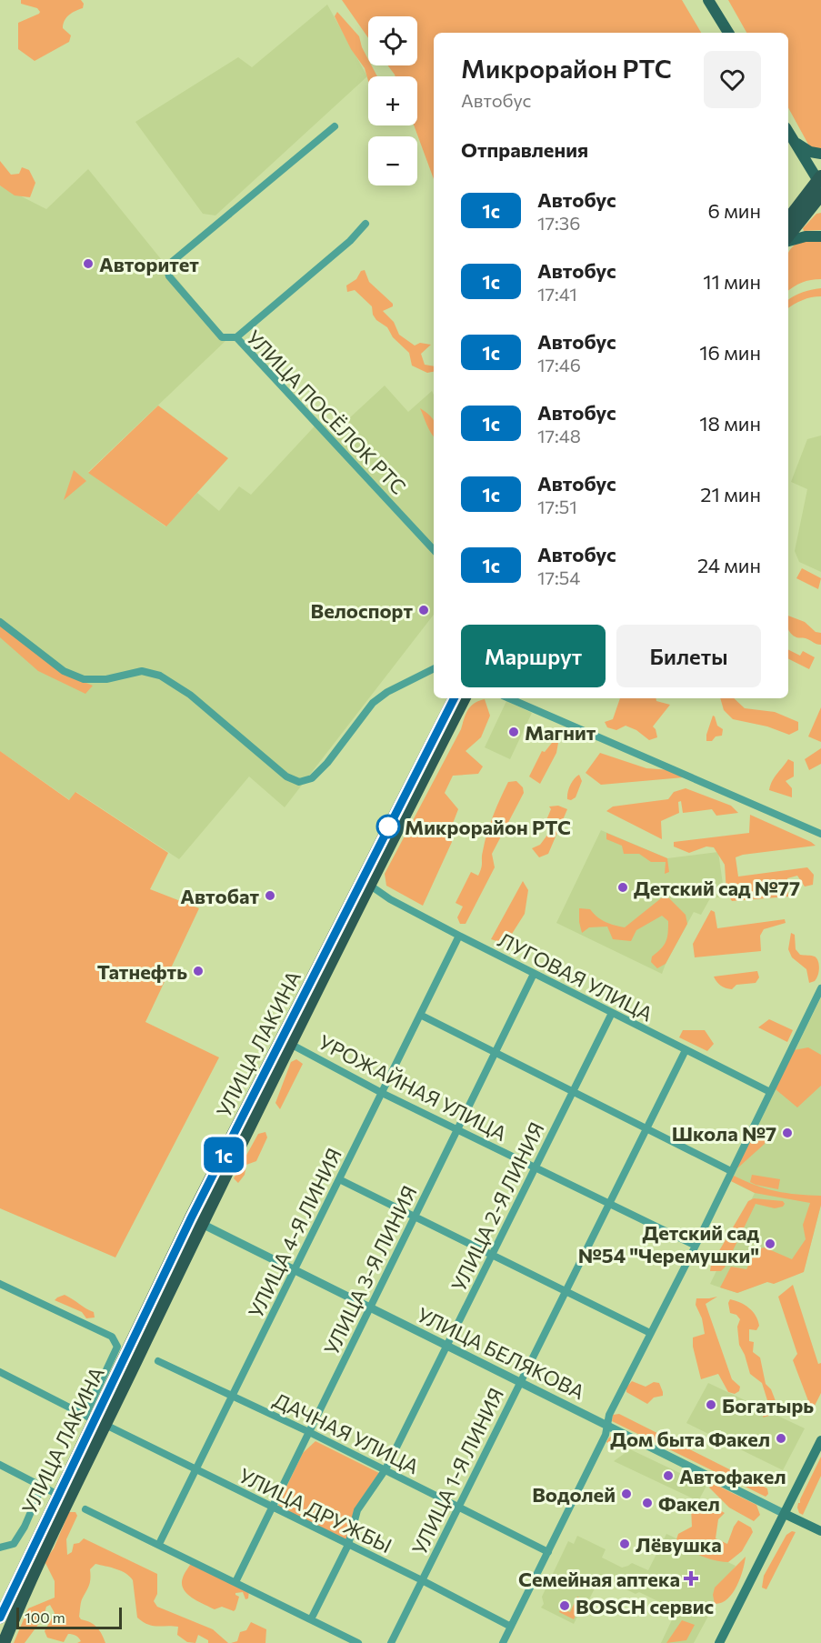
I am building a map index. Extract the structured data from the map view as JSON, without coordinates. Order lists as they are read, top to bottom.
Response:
{
  "streets": {
    "highway": ["УЛИЦА ЛАКИНА"],
    "street": [
      "УЛИЦА ПОСЁЛОК РТС",
      "ЛУГОВАЯ УЛИЦА",
      "УРОЖАЙНАЯ УЛИЦА",
      "УЛИЦА 2-Я ЛИНИЯ",
      "УЛИЦА 4-Я ЛИНИЯ",
      "УЛИЦА 3-Я ЛИНИЯ",
      "УЛИЦА БЕЛЯКОВА",
      "ДАЧНАЯ УЛИЦА",
      "УЛИЦА 1-Я ЛИНИЯ",
      "УЛИЦА ДРУЖБЫ"
    ]
  },
  "crossings": [
    ["ЛУГОВАЯ УЛИЦА", "УЛИЦА ЛАКИНА"],
    ["ЛУГОВАЯ УЛИЦА", "УЛИЦА 2-Я ЛИНИЯ"],
    ["ЛУГОВАЯ УЛИЦА", "УЛИЦА 4-Я ЛИНИЯ"],
    ["ЛУГОВАЯ УЛИЦА", "УЛИЦА 3-Я ЛИНИЯ"],
    ["ЛУГОВАЯ УЛИЦА", "УЛИЦА 1-Я ЛИНИЯ"],
    ["УЛИЦА ЛАКИНА", "УРОЖАЙНАЯ УЛИЦА"],
    ["УЛИЦА ЛАКИНА", "УЛИЦА БЕЛЯКОВА"],
    ["УЛИЦА ЛАКИНА", "УЛИЦА ДРУЖБЫ"],
    ["УРОЖАЙНАЯ УЛИЦА", "УЛИЦА 2-Я ЛИНИЯ"],
    ["УРОЖАЙНАЯ УЛИЦА", "УЛИЦА 4-Я ЛИНИЯ"],
    ["УРОЖАЙНАЯ УЛИЦА", "УЛИЦА 3-Я ЛИНИЯ"],
    ["УРОЖАЙНАЯ УЛИЦА", "УЛИЦА 1-Я ЛИНИЯ"],
    ["УЛИЦА 2-Я ЛИНИЯ", "УЛИЦА БЕЛЯКОВА"],
    ["УЛИЦА 2-Я ЛИНИЯ", "ДАЧНАЯ УЛИЦА"],
    ["УЛИЦА 2-Я ЛИНИЯ", "УЛИЦА ДРУЖБЫ"],
    ["УЛИЦА 4-Я ЛИНИЯ", "УЛИЦА БЕЛЯКОВА"],
    ["УЛИЦА 4-Я ЛИНИЯ", "ДАЧНАЯ УЛИЦА"],
    ["УЛИЦА 4-Я ЛИНИЯ", "УЛИЦА ДРУЖБЫ"],
    ["УЛИЦА 3-Я ЛИНИЯ", "УЛИЦА БЕЛЯКОВА"],
    ["УЛИЦА 3-Я ЛИНИЯ", "ДАЧНАЯ УЛИЦА"],
    ["УЛИЦА 3-Я ЛИНИЯ", "УЛИЦА ДРУЖБЫ"],
    ["УЛИЦА БЕЛЯКОВА", "УЛИЦА 1-Я ЛИНИЯ"],
    ["ДАЧНАЯ УЛИЦА", "УЛИЦА 1-Я ЛИНИЯ"],
    ["УЛИЦА 1-Я ЛИНИЯ", "УЛИЦА ДРУЖБЫ"]
  ],
  "places": {
    "other": [
      "Авторитет",
      "Велоспорт",
      "Магнит",
      "Микрорайон РТС",
      "Детский сад №77",
      "Автобат",
      "Татнефть",
      "Школа №7",
      "Детский сад №54 \"Черемушки\"",
      "Богатырь",
      "Дом быта Факел",
      "Автофакел",
      "Водолей",
      "Факел",
      "Лёвушка",
      "BOSCH сервис"
    ],
    "health": ["Семейная аптека"]
  },
  "lines": ["bus line 1с"],
  "scale_bar": "100 m",
  "page": {
    "on_map": "1с",
    "map_buttons": ["+", "−"],
    "heading": [
      ["Микрорайон РТС", "Автобус"],
      "Отправления"
    ],
    "list": [
      {
        "mark": "1с",
        "name": "Автобус",
        "note": "17:36",
        "value": "6 мин"
      },
      {
        "mark": "1с",
        "name": "Автобус",
        "note": "17:41",
        "value": "11 мин"
      },
      {
        "mark": "1с",
        "name": "Автобус",
        "note": "17:46",
        "value": "16 мин"
      },
      {
        "mark": "1с",
        "name": "Автобус",
        "note": "17:48",
        "value": "18 мин"
      },
      {
        "mark": "1с",
        "name": "Автобус",
        "note": "17:51",
        "value": "21 мин"
      },
      {
        "mark": "1с",
        "name": "Автобус",
        "note": "17:54",
        "value": "24 мин"
      }
    ],
    "buttons": ["Маршрут", "Билеты"],
    "scale": "100 m"
  }
}
